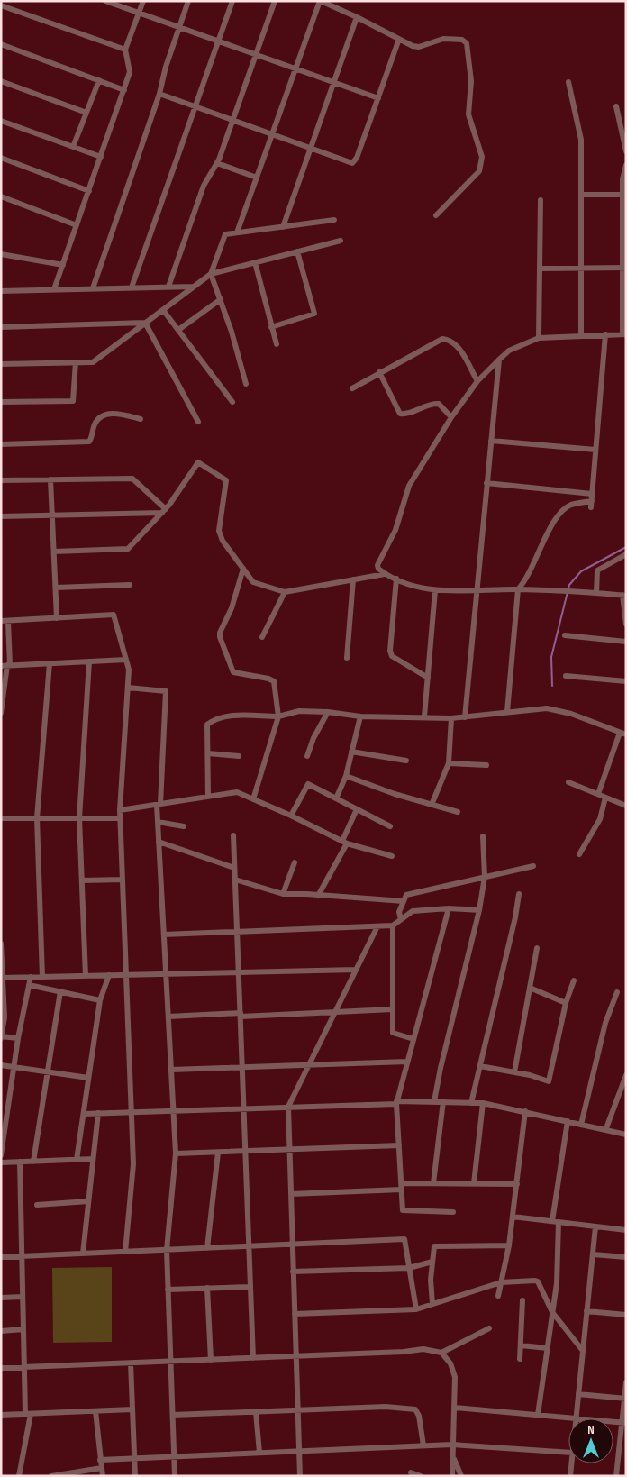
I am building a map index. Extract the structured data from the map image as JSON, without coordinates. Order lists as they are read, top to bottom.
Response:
{
  "north": "top"
}
